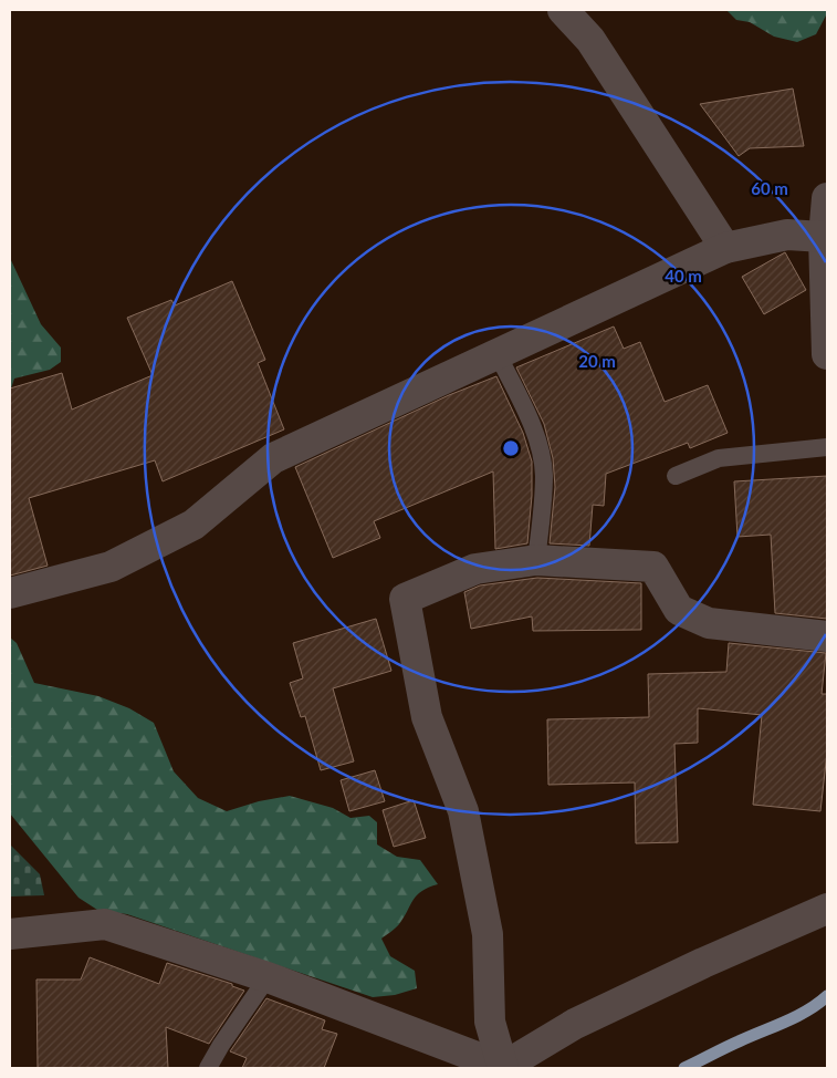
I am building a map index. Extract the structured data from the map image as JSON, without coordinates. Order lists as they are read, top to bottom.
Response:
{
  "rings": ["60 m", "40 m", "20 m"]
}
